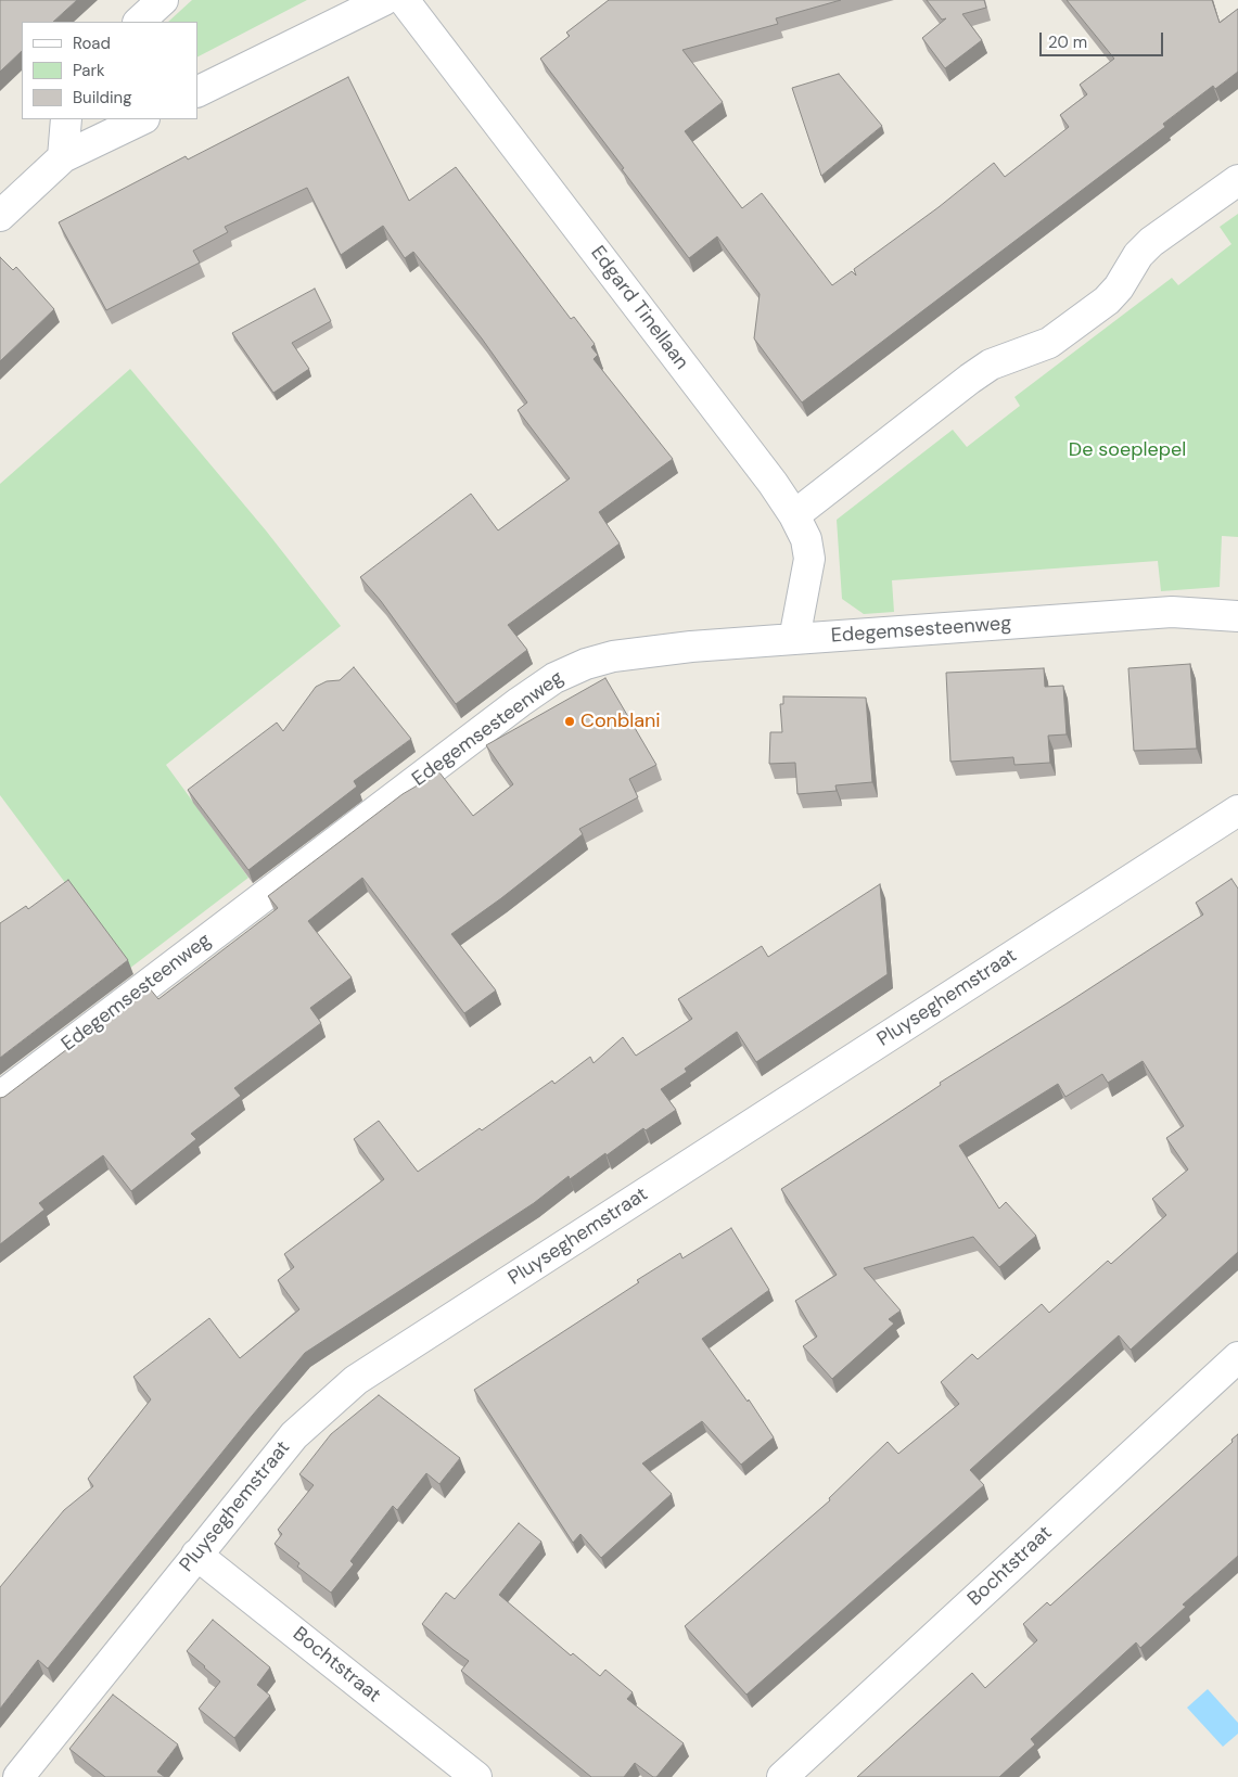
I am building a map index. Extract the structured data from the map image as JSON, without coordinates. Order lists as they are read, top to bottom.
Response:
{
  "streets": {
    "street": [
      "Edgard Tinellaan",
      "Edegemsesteenweg",
      "Pluyseghemstraat",
      "Bochtstraat"
    ]
  },
  "crossings": [
    ["Edgard Tinellaan", "Edegemsesteenweg"],
    ["Pluyseghemstraat", "Bochtstraat"]
  ],
  "parks": ["De soeplepel"],
  "places": ["Conblani"],
  "legend": ["Road", "Park", "Building"],
  "scale_bar": "20 m"
}
